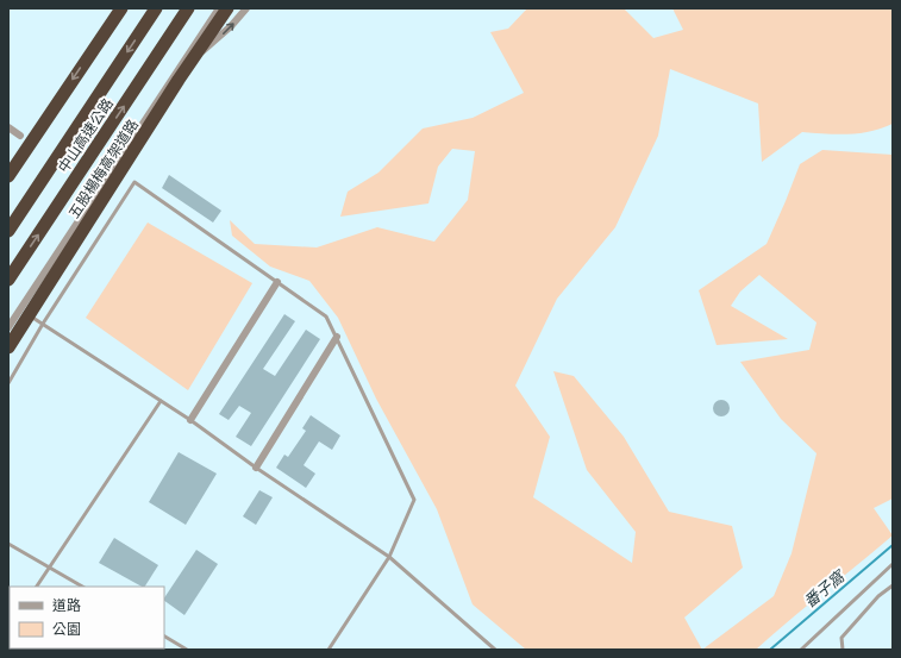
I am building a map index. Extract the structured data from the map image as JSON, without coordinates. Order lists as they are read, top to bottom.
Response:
{
  "streets": {
    "highway": ["中山高速公路", "五股楊梅高架道路"]
  },
  "water": ["番子窩"],
  "legend": ["道路", "公園"]
}
